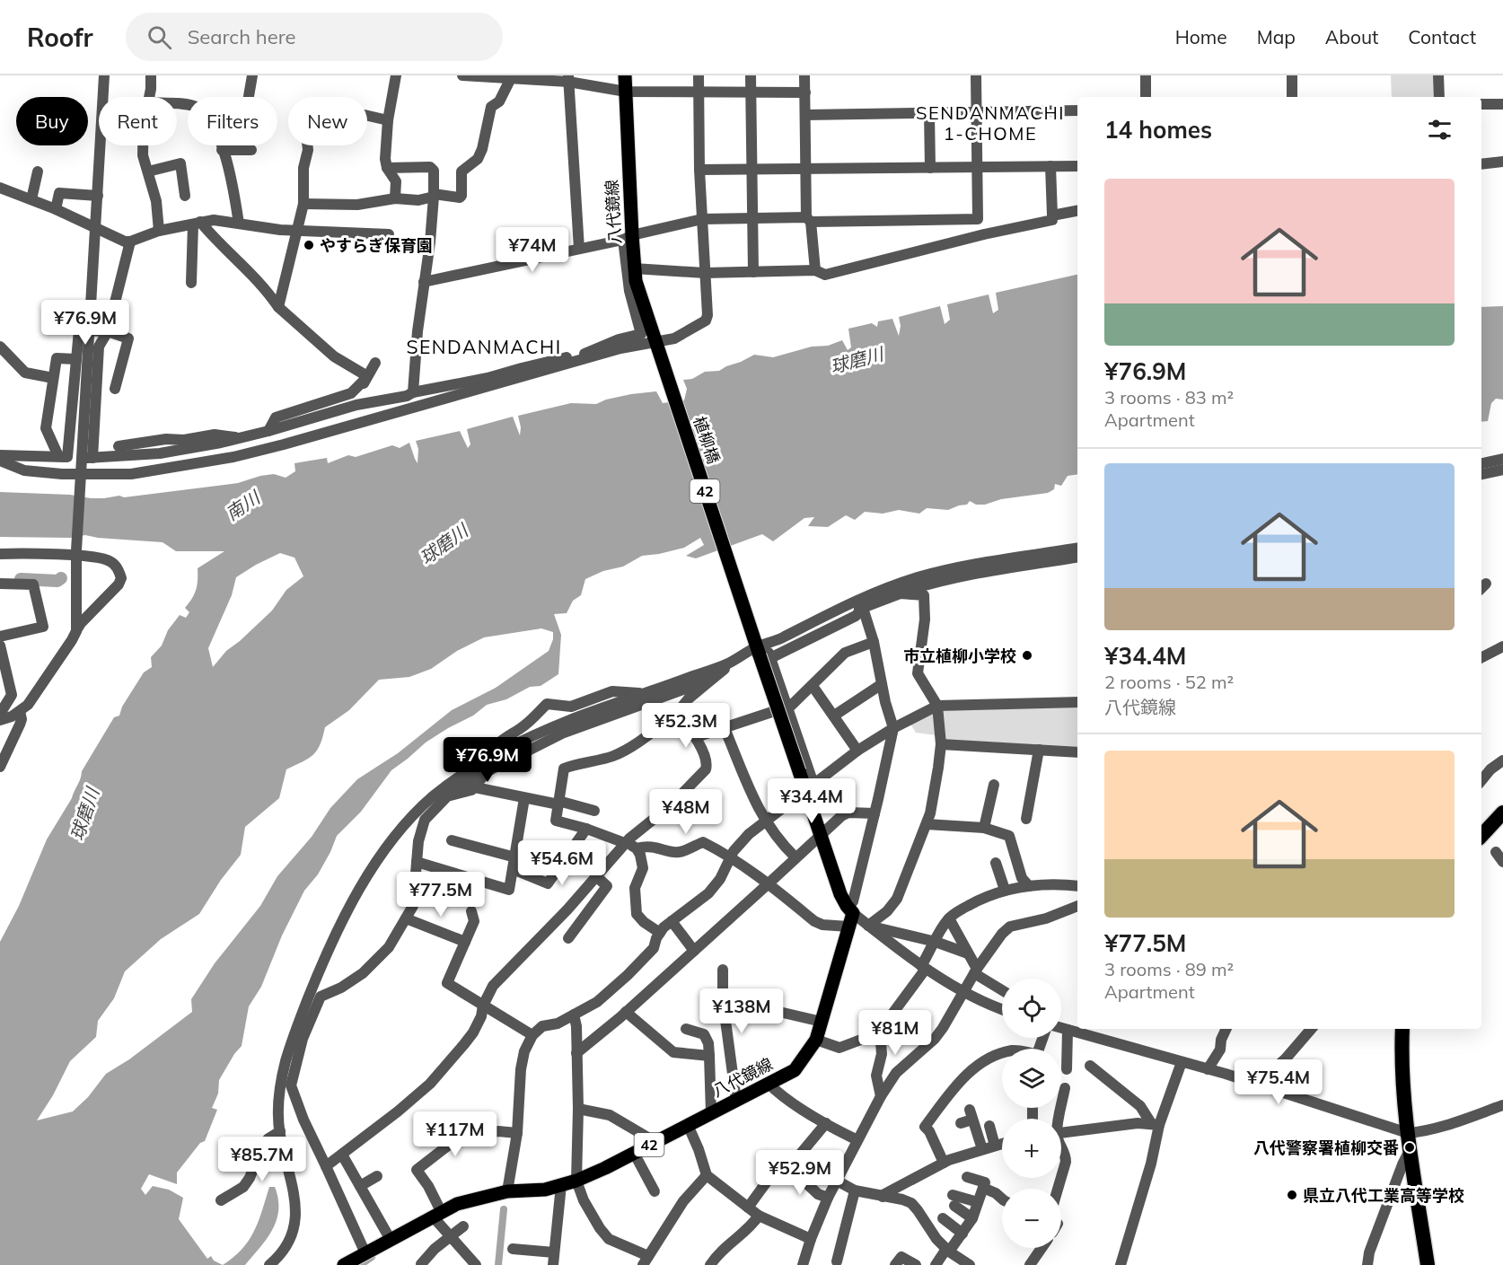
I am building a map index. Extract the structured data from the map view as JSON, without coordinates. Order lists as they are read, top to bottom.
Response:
{
  "streets": {
    "main road": ["八代鏡線", "植柳橋", "42"]
  },
  "crossings": [
    ["八代鏡線", "植柳橋"],
    ["八代鏡線", "42"],
    ["植柳橋", "42"]
  ],
  "districts": ["SENDANMACHI 1-CHOME", "SENDANMACHI"],
  "water": ["球磨川", "南川"],
  "places": [
    "やすらぎ保育園",
    "市立植柳小学校",
    "八代警察署植柳交番",
    "県立八代工業高等学校"
  ],
  "page": {
    "header": "Roofr",
    "search": "Search here",
    "nav": [
      "Home",
      "Map",
      "About",
      "Contact"
    ],
    "chip": [
      "Buy",
      "Rent",
      "Filters",
      "New"
    ],
    "heading": "14 homes",
    "list": [
      {
        "name": "¥76.9M",
        "note": "3 rooms · 83 m² · Apartment"
      },
      {
        "name": "¥34.4M",
        "note": "2 rooms · 52 m² · 八代鏡線"
      },
      {
        "name": "¥77.5M",
        "note": "3 rooms · 89 m² · Apartment"
      }
    ],
    "price": [
      "¥74M",
      "¥76.9M",
      "¥52.3M",
      "¥76.9M",
      "¥34.4M",
      "¥48M",
      "¥54.6M",
      "¥77.5M",
      "¥138M",
      "¥81M",
      "¥75.4M",
      "¥117M",
      "¥85.7M",
      "¥52.9M"
    ],
    "map_buttons": ["+", "−"]
  }
}
